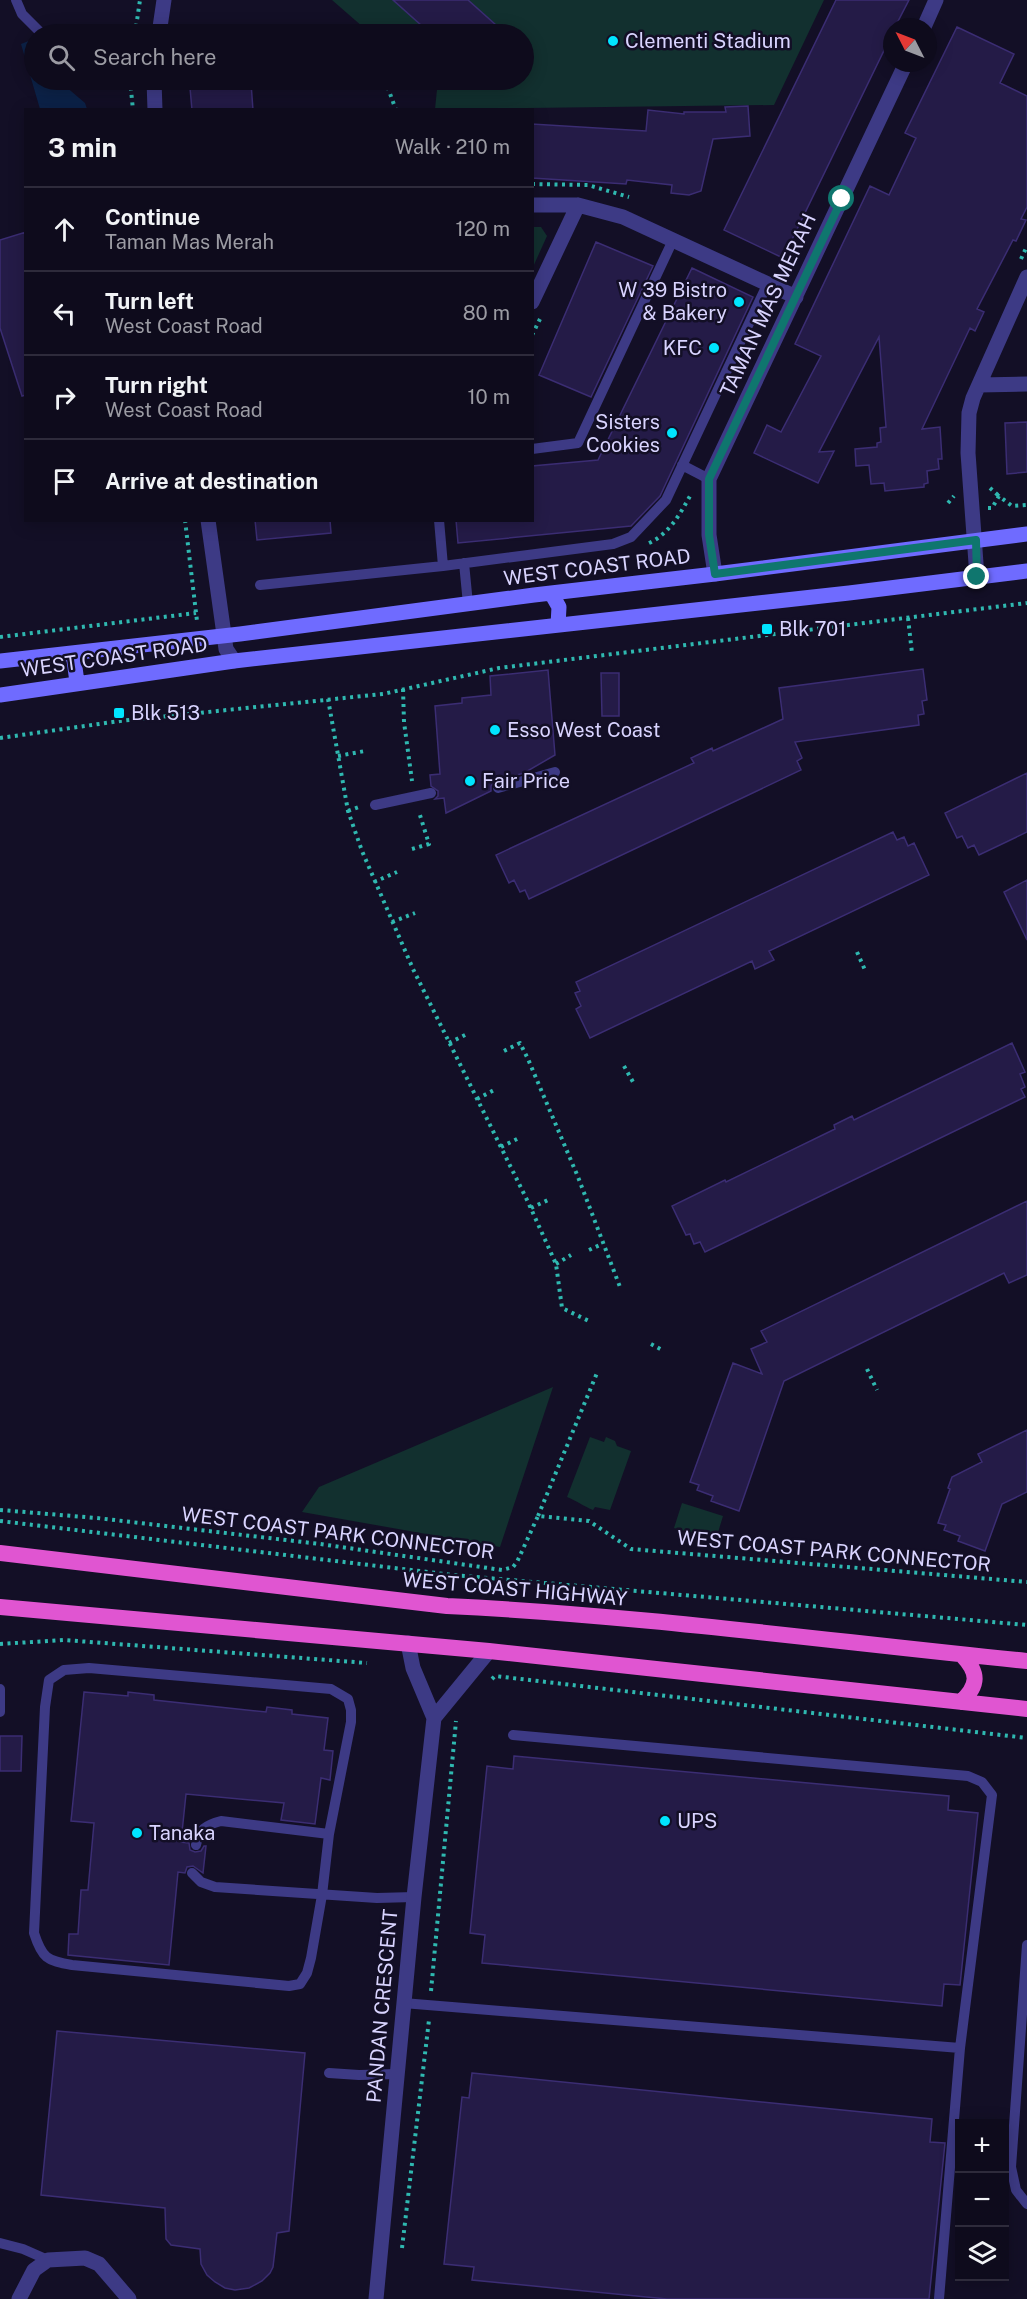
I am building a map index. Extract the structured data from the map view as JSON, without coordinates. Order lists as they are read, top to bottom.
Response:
{
  "streets": {
    "highway": ["WEST COAST HIGHWAY"],
    "main road": ["WEST COAST ROAD"],
    "street": ["TAMAN MAS MERAH", "PANDAN CRESCENT"],
    "path": ["WEST COAST PARK CONNECTOR"]
  },
  "crossings": [
    ["TAMAN MAS MERAH", "WEST COAST ROAD"]
  ],
  "places": {
    "other": [
      "Clementi Stadium",
      "W 39 Bistro & Bakery",
      "KFC",
      "Sisters Cookies",
      "Esso West Coast",
      "Fair Price",
      "UPS",
      "Tanaka"
    ],
    "transit": ["Blk 701", "Blk 513"]
  },
  "north": "top left",
  "page": {
    "search": "Search here",
    "heading": ["3 min", "Walk · 210 m"],
    "list": [
      ["Continue", "Taman Mas Merah", "120 m"],
      ["Turn left", "West Coast Road", "80 m"],
      ["Turn right", "West Coast Road", "10 m"],
      "Arrive at destination"
    ],
    "map_buttons": ["+", "−"]
  }
}
